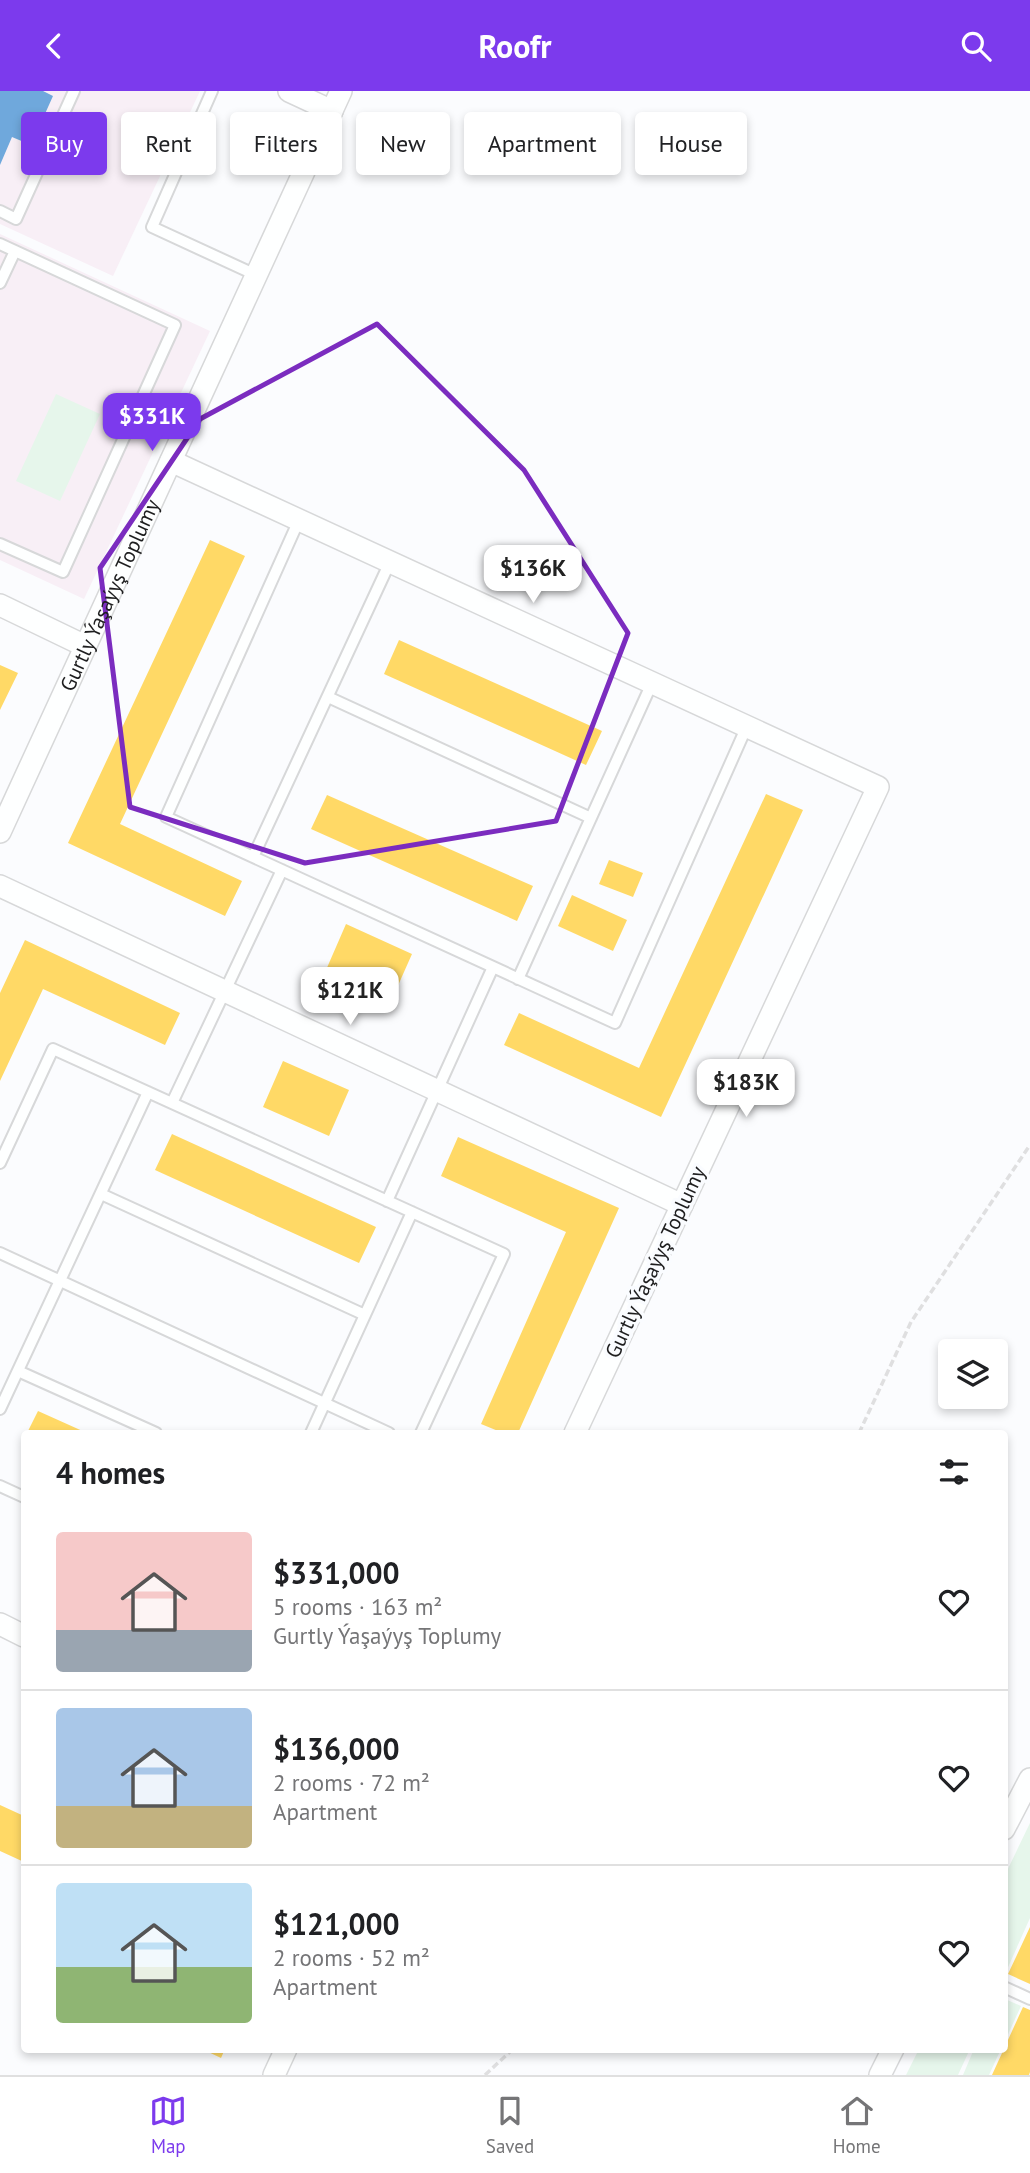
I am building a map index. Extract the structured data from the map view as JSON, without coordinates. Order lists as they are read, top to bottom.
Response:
{
  "streets": {
    "street": ["Gurtly Ýaşaýyş Toplumy"]
  },
  "page": {
    "header": "Roofr",
    "chip": [
      "Buy",
      "Rent",
      "Filters",
      "New",
      "Apartment",
      "House"
    ],
    "price": [
      "$331K",
      "$136K",
      "$121K",
      "$183K"
    ],
    "heading": "4 homes",
    "list": [
      {
        "name": "$331,000",
        "note": "5 rooms · 163 m² · Gurtly Ýaşaýyş Toplumy"
      },
      {
        "name": "$136,000",
        "note": "2 rooms · 72 m² · Apartment"
      },
      {
        "name": "$121,000",
        "note": "2 rooms · 52 m² · Apartment"
      }
    ],
    "tabs": ["Map", "Saved", "Home"]
  }
}
